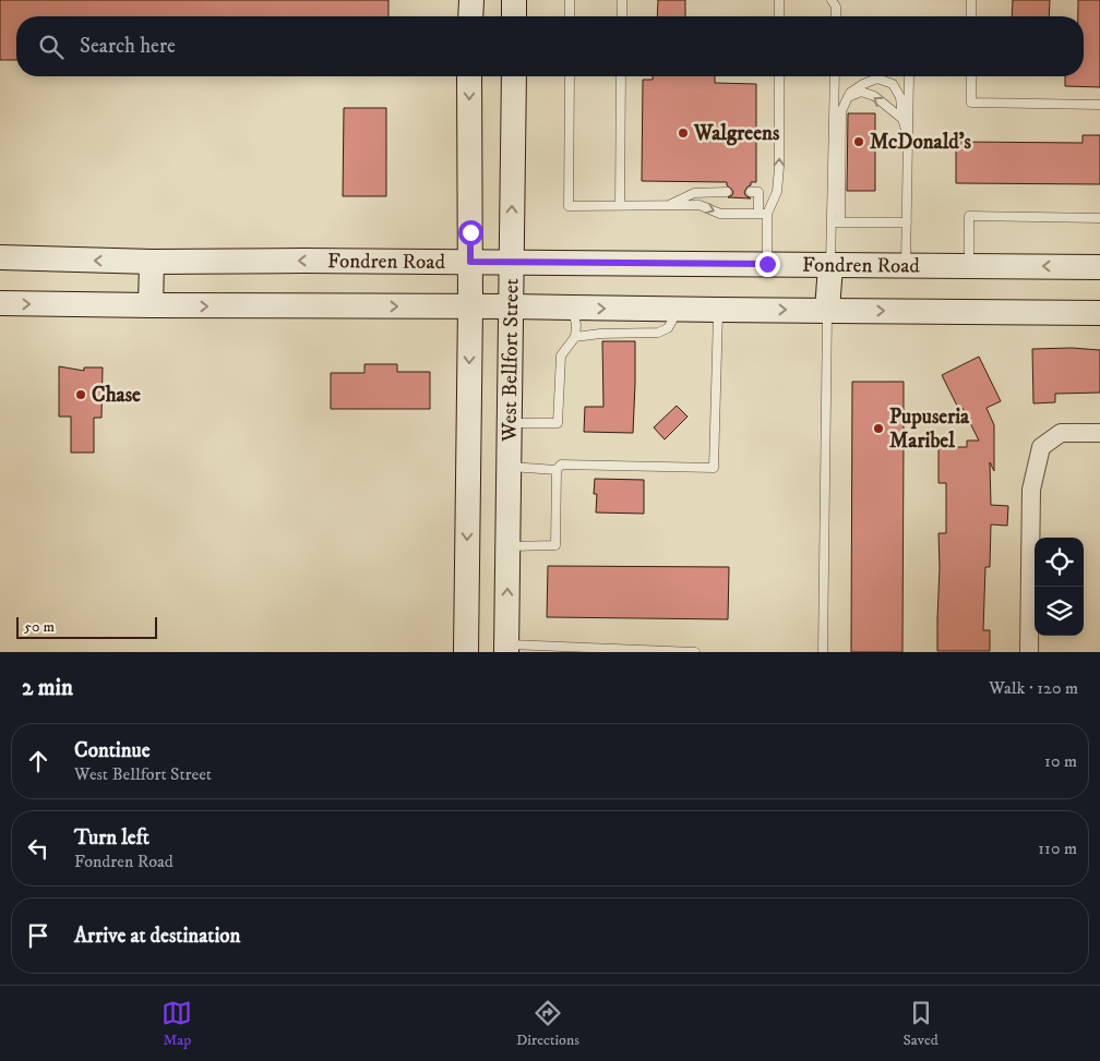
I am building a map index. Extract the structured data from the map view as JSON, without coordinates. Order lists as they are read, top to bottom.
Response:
{
  "streets": {
    "main road": ["Fondren Road", "West Bellfort Street"]
  },
  "crossings": [
    ["Fondren Road", "West Bellfort Street"]
  ],
  "places": [
    "Walgreens",
    "McDonald's",
    "Chase",
    "Pupuseria Maribel"
  ],
  "scale_bar": "50 m",
  "page": {
    "search": "Search here",
    "scale": "50 m",
    "heading": ["2 min", "Walk · 120 m"],
    "list": [
      ["Continue", "West Bellfort Street", "10 m"],
      ["Turn left", "Fondren Road", "110 m"],
      "Arrive at destination"
    ],
    "nav": ["Map", "Directions", "Saved"]
  }
}
